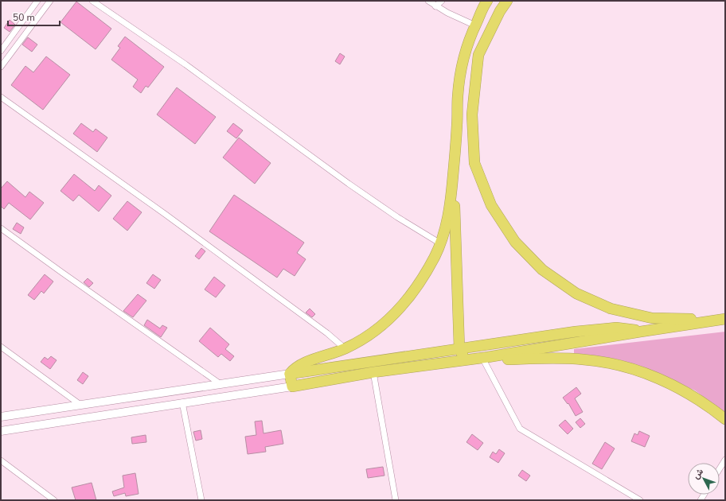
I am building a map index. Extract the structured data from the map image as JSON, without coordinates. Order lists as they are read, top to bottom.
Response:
{
  "scale_bar": "50 m",
  "north": "top left"
}
